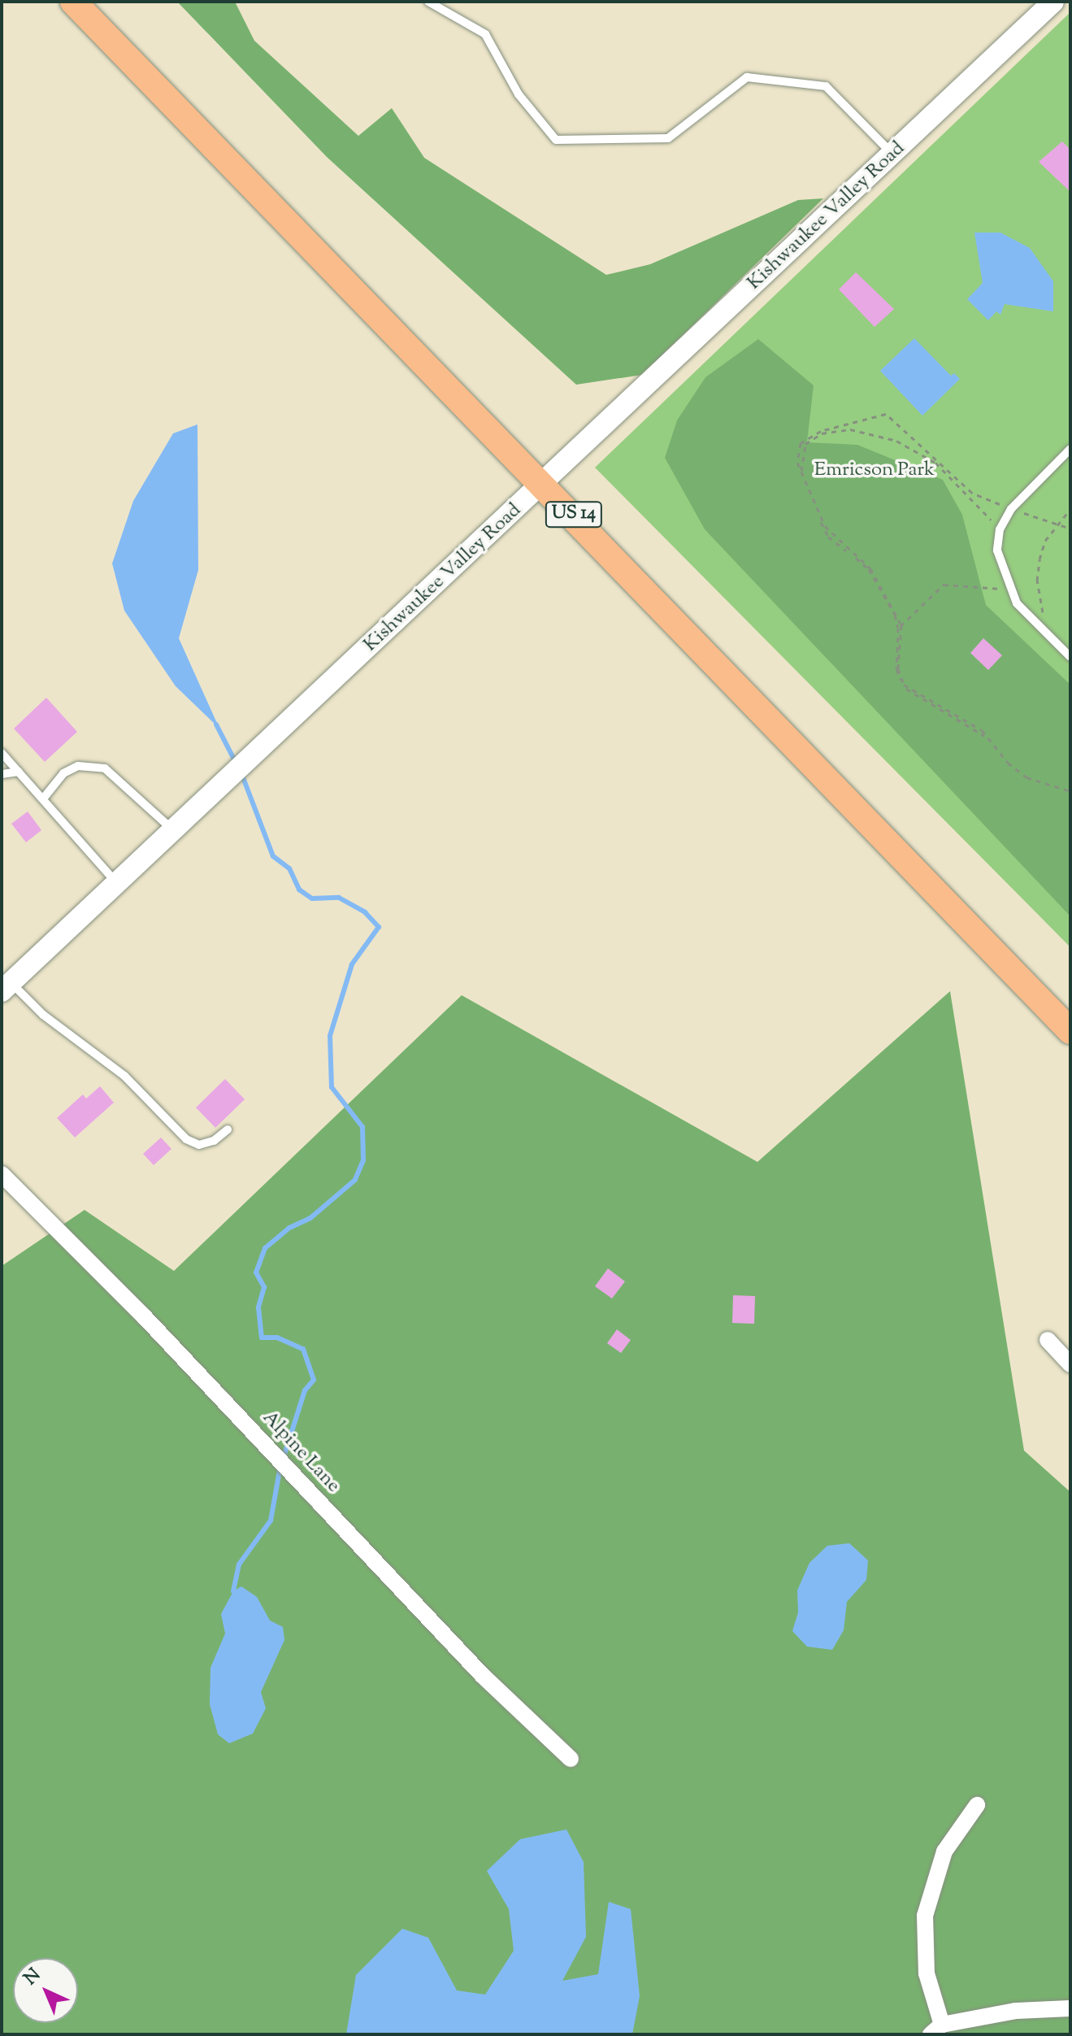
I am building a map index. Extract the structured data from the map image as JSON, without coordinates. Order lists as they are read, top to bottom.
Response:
{
  "streets": {
    "main road": ["US 14"],
    "street": ["Kishwaukee Valley Road", "Alpine Lane"]
  },
  "crossings": [
    ["Kishwaukee Valley Road", "US 14"]
  ],
  "parks": ["Emricson Park"],
  "north": "top left"
}
